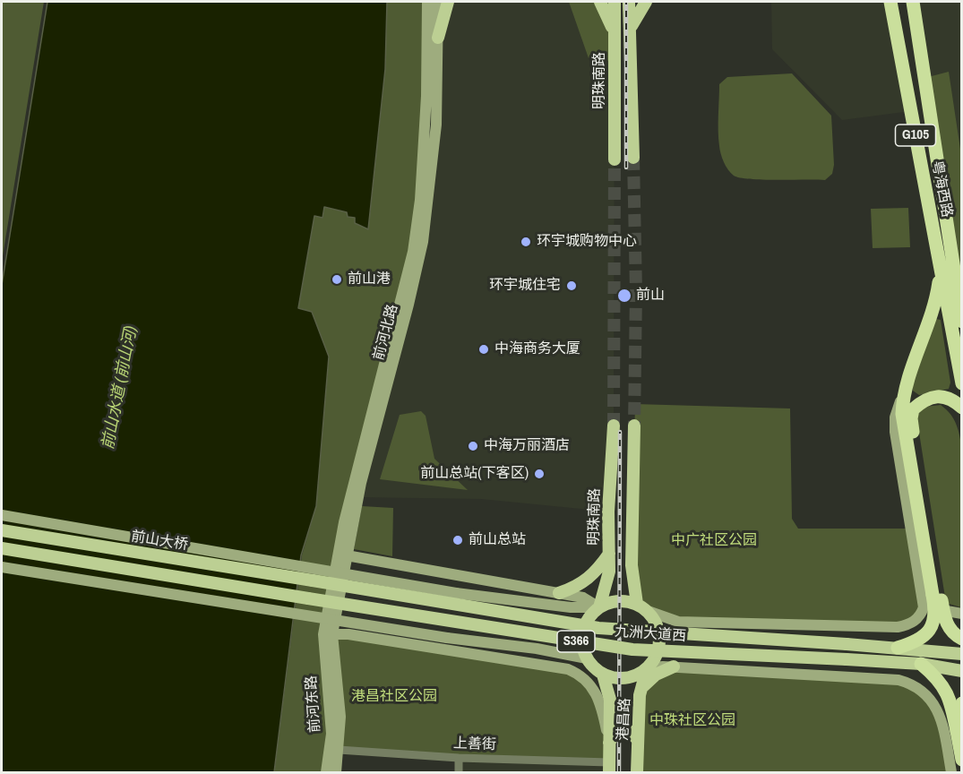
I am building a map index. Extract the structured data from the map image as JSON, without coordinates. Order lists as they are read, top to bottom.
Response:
{
  "streets": {
    "highway": ["G105", "粤海西路"],
    "main road": [
      "明珠南路",
      "前河北路",
      "前山大桥",
      "九洲大道西",
      "S366",
      "前河东路",
      "港昌路"
    ],
    "street": ["上善街"]
  },
  "crossings": [
    ["明珠南路", "港昌路"],
    ["前河北路", "前河东路"],
    ["前山大桥", "九洲大道西"],
    ["前河东路", "上善街"],
    ["港昌路", "上善街"]
  ],
  "water": ["前山水道 (前山河)"],
  "parks": ["中广社区公园", "港昌社区公园", "中珠社区公园"],
  "places": [
    "环宇城购物中心",
    "前山港",
    "环宇城住宅",
    "前山",
    "中海商务大厦",
    "中海万丽酒店",
    "前山总站(下客区)",
    "前山总站"
  ]
}
